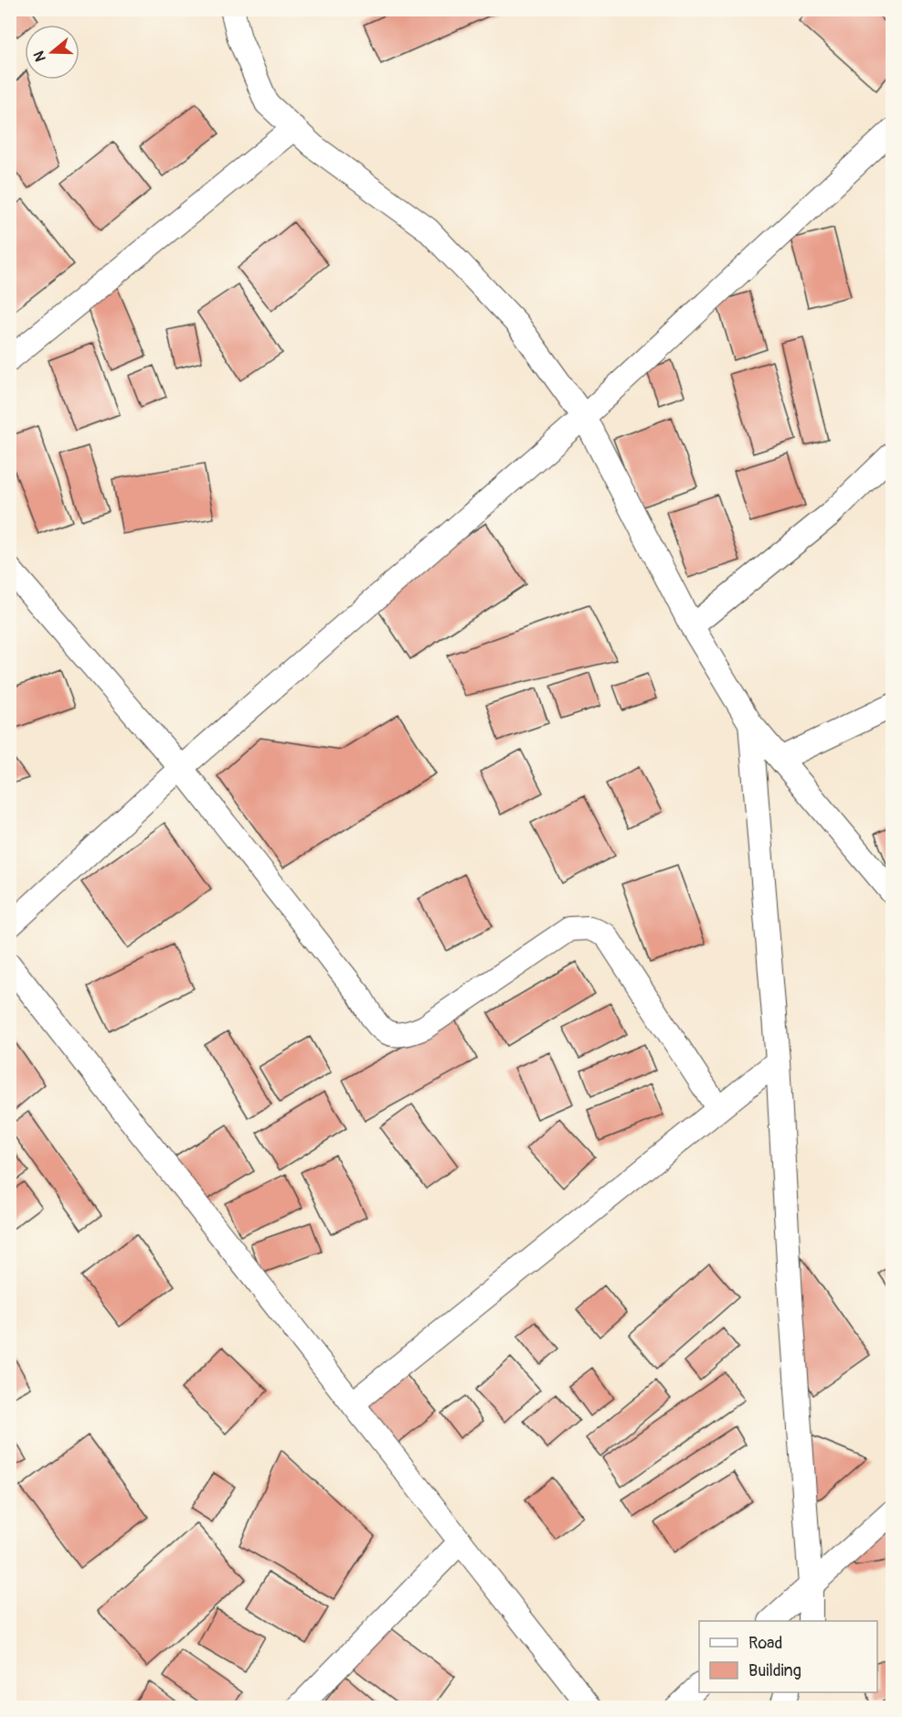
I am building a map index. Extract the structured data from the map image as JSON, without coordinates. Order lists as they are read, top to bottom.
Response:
{
  "legend": ["Road", "Building"],
  "north": "left"
}
